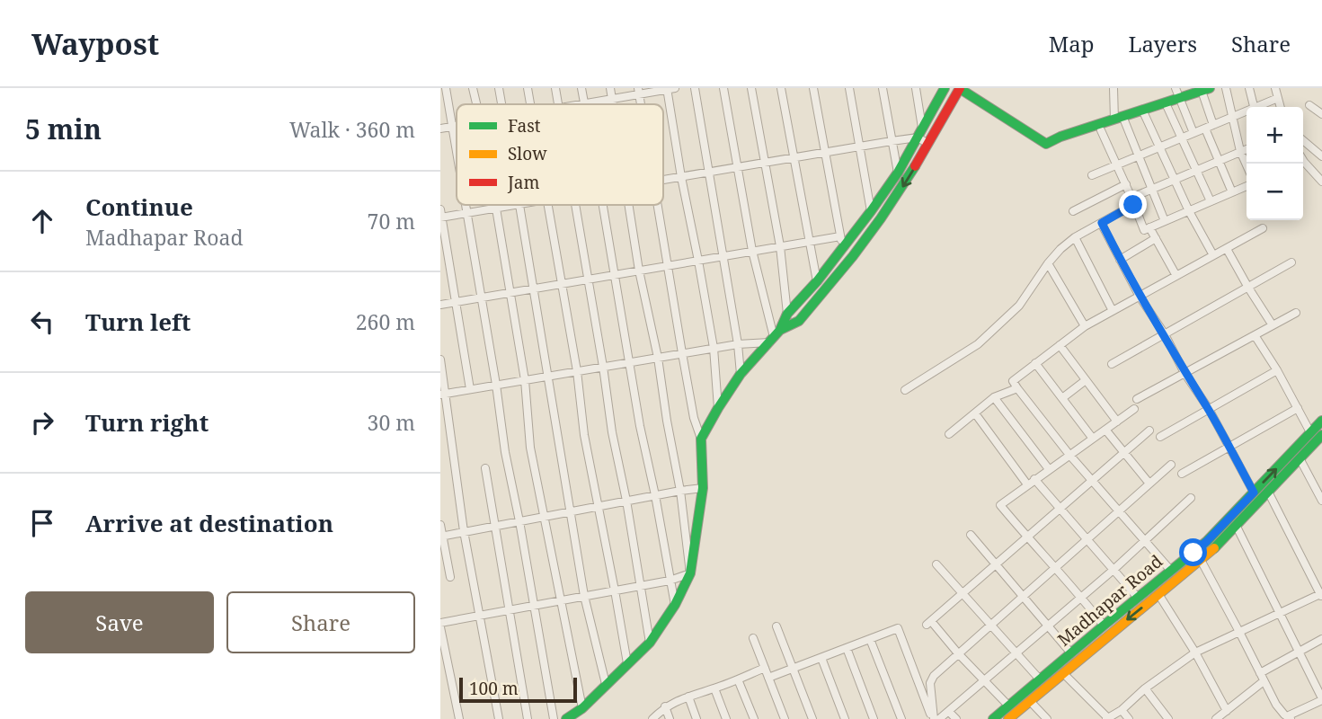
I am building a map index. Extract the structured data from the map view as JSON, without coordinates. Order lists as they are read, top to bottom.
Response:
{
  "streets": {
    "street": ["Madhapar Road"]
  },
  "legend": ["Fast", "Slow", "Jam"],
  "scale_bar": "100 m",
  "page": {
    "header": "Waypost",
    "nav": ["Map", "Layers", "Share"],
    "heading": ["5 min", "Walk · 360 m"],
    "map_buttons": ["+", "−"],
    "list": [
      ["Continue", "Madhapar Road", "70 m"],
      ["Turn left", "260 m"],
      ["Turn right", "30 m"],
      "Arrive at destination"
    ],
    "buttons": ["Save", "Share"],
    "scale": "100 m"
  }
}
